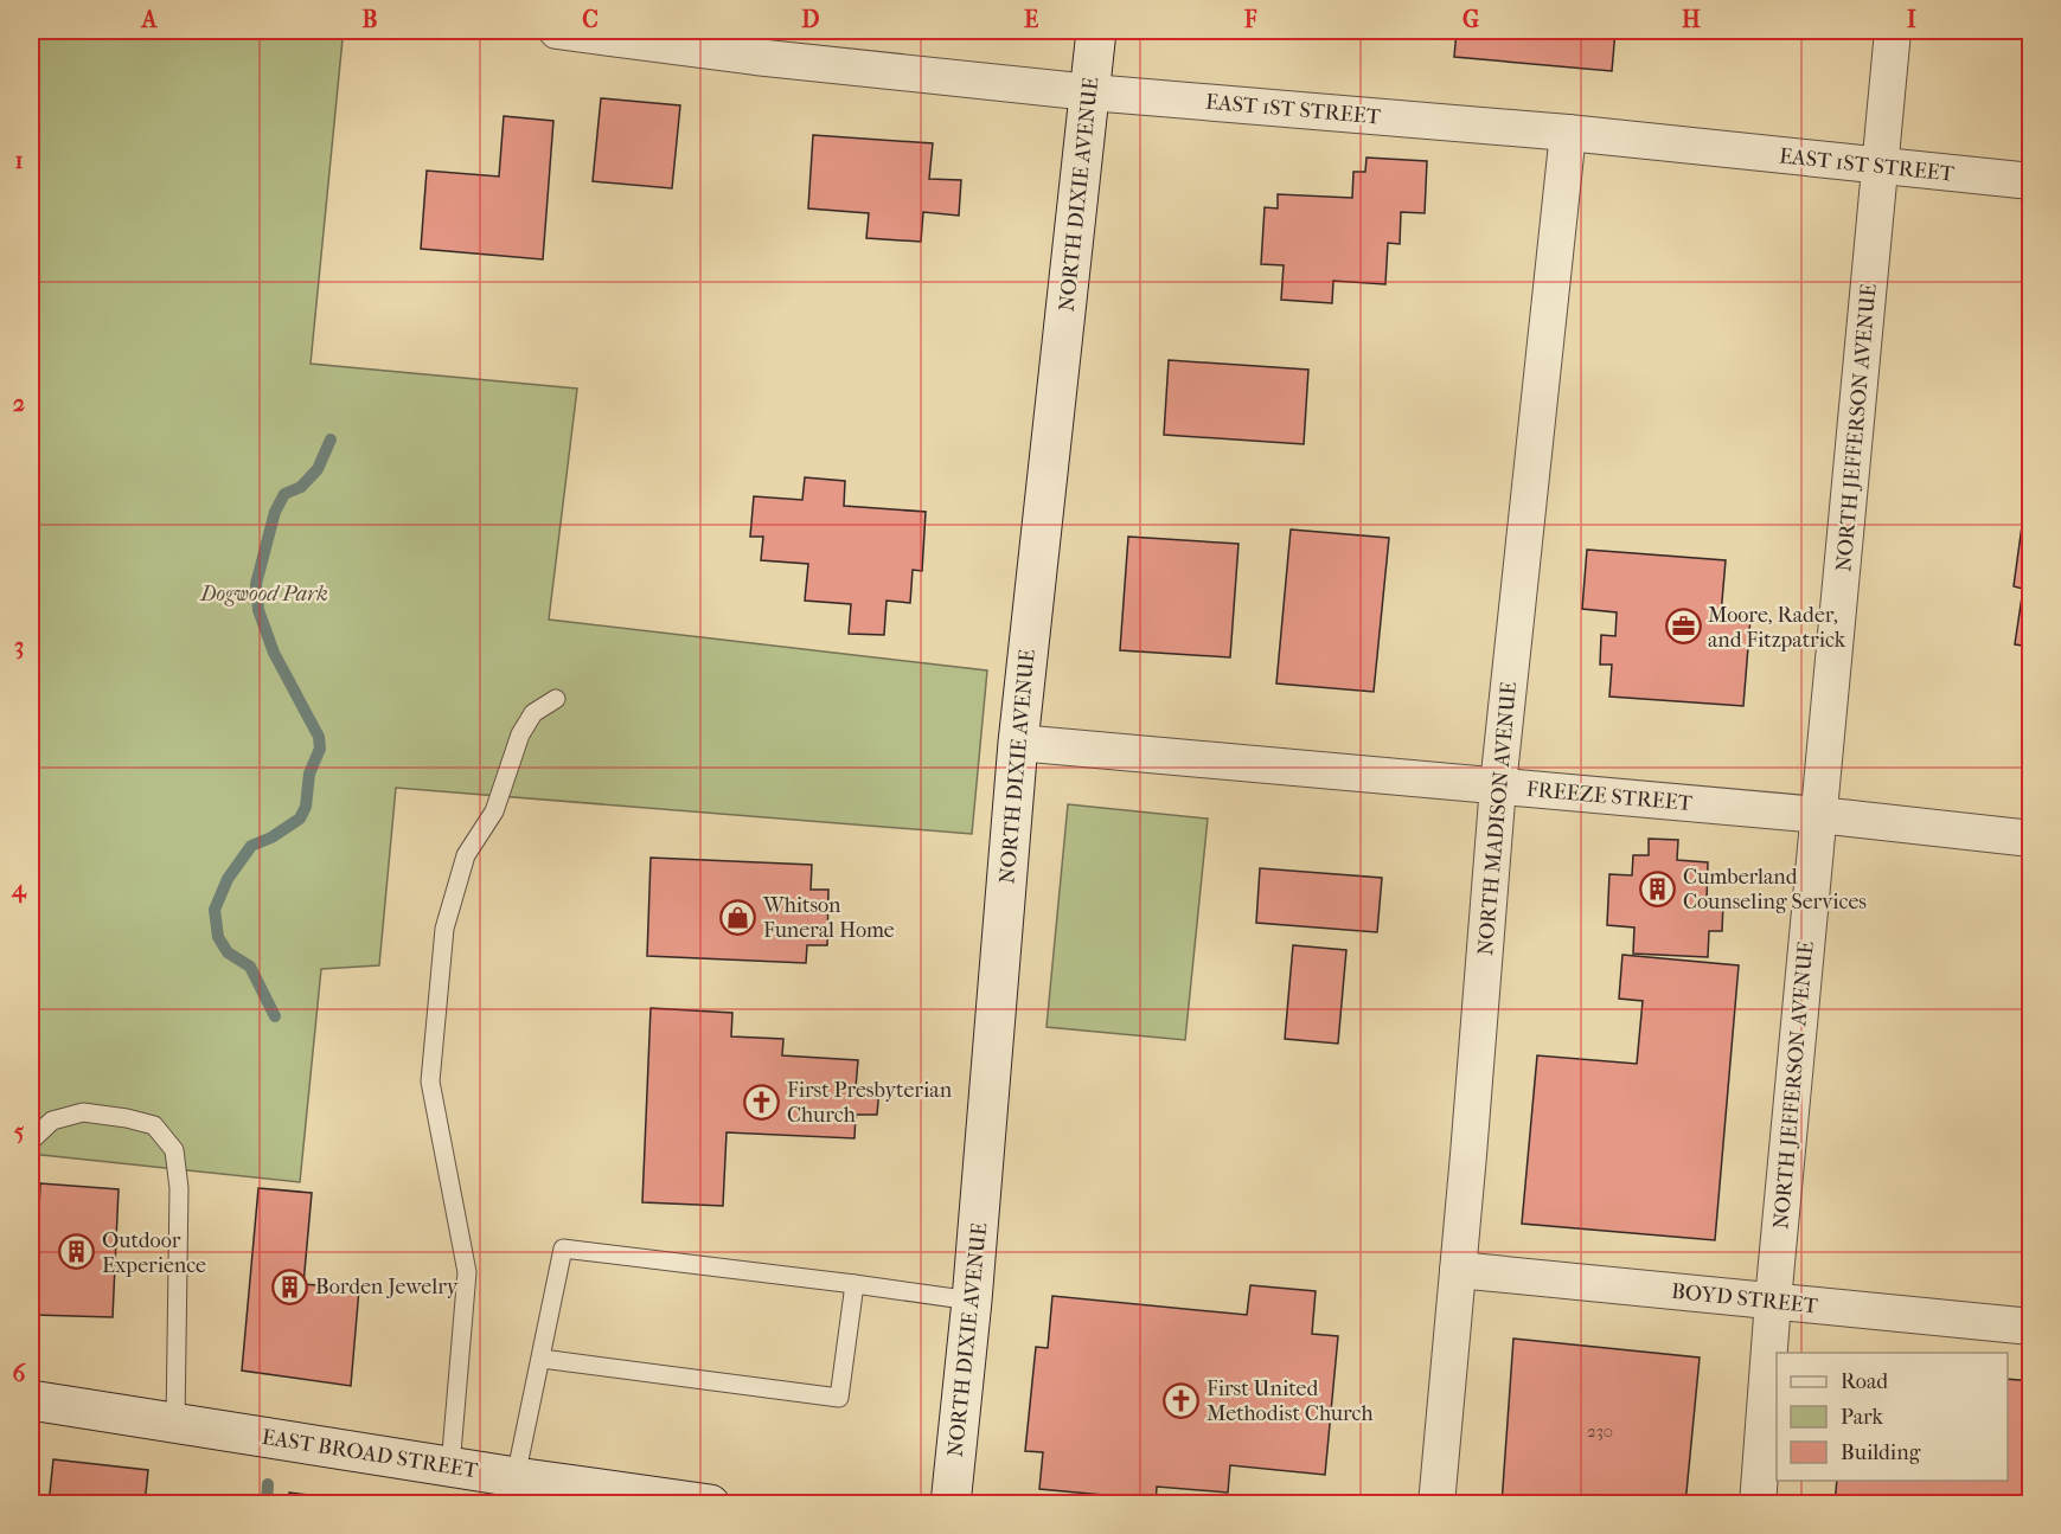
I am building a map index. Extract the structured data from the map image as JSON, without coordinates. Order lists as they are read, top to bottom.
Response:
{
  "streets": {
    "street": [
      "EAST 1ST STREET",
      "NORTH DIXIE AVENUE",
      "NORTH JEFFERSON AVENUE",
      "FREEZE STREET",
      "NORTH MADISON AVENUE",
      "BOYD STREET",
      "EAST BROAD STREET"
    ]
  },
  "crossings": [
    ["EAST 1ST STREET", "NORTH DIXIE AVENUE"],
    ["EAST 1ST STREET", "NORTH JEFFERSON AVENUE"],
    ["EAST 1ST STREET", "NORTH MADISON AVENUE"],
    ["NORTH DIXIE AVENUE", "FREEZE STREET"],
    ["NORTH JEFFERSON AVENUE", "FREEZE STREET"],
    ["NORTH JEFFERSON AVENUE", "BOYD STREET"],
    ["FREEZE STREET", "NORTH MADISON AVENUE"],
    ["NORTH MADISON AVENUE", "BOYD STREET"]
  ],
  "parks": ["Dogwood Park"],
  "places": {
    "office": ["Moore, Rader, and Fitzpatrick"],
    "building": ["Cumberland Counseling Services", "Outdoor Experience", "Borden Jewelry"],
    "shop": ["Whitson Funeral Home"],
    "church": ["First Presbyterian Church", "First United Methodist Church"]
  },
  "house_numbers": ["230"],
  "legend": ["Road", "Park", "Building"],
  "grid": {
    "columns": [
      "A",
      "B",
      "C",
      "D",
      "E",
      "F",
      "G",
      "H",
      "I"
    ],
    "rows": [
      "1",
      "2",
      "3",
      "4",
      "5",
      "6"
    ]
  }
}
